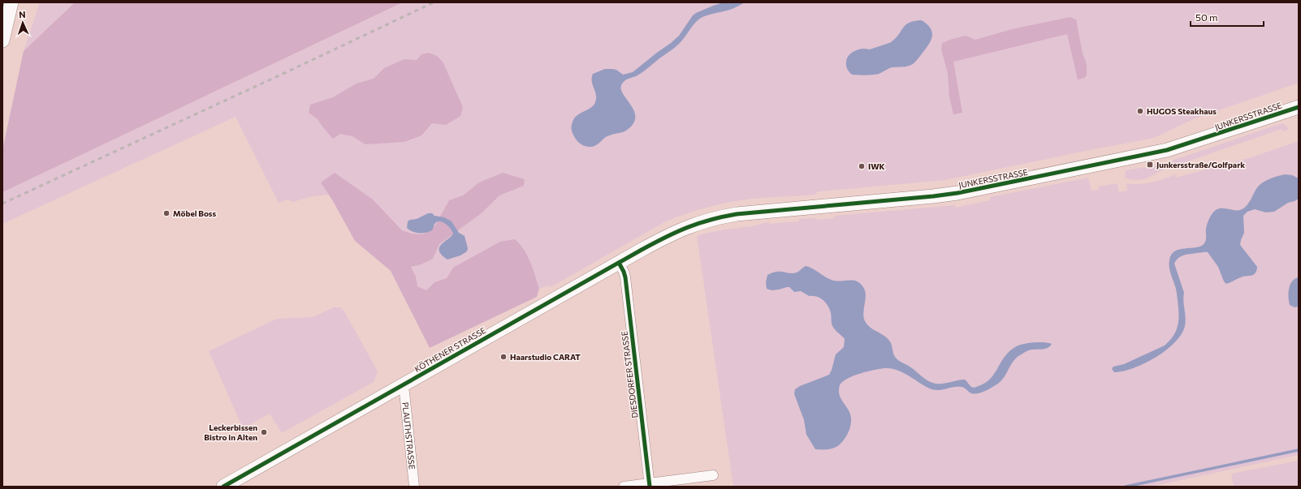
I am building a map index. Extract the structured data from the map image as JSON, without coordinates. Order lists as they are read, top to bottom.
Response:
{
  "streets": {
    "main road": ["JUNKERSSTRASSE", "KÖTHENER STRASSE"],
    "street": ["DIESDORFER STRASSE", "PLAUTHSTRASSE"]
  },
  "crossings": [
    ["JUNKERSSTRASSE", "KÖTHENER STRASSE"],
    ["KÖTHENER STRASSE", "DIESDORFER STRASSE"],
    ["KÖTHENER STRASSE", "PLAUTHSTRASSE"]
  ],
  "places": {
    "other": [
      "HUGOS Steakhaus",
      "IWK",
      "Möbel Boss",
      "Haarstudio CARAT",
      "Leckerbissen Bistro in Alten"
    ],
    "transit": ["Junkersstraße/Golfpark"]
  },
  "scale_bar": "50 m",
  "north": "top"
}
